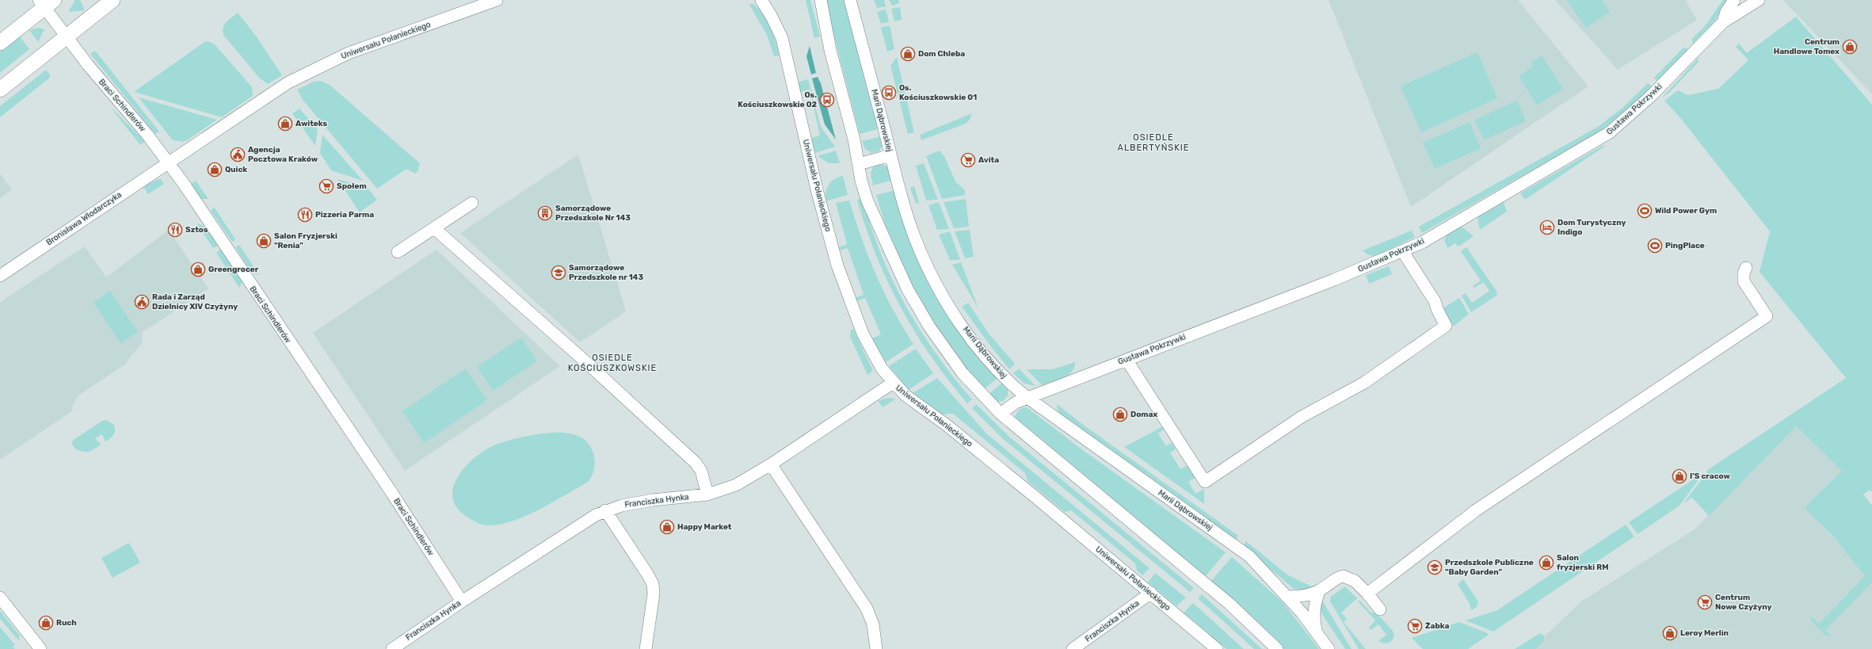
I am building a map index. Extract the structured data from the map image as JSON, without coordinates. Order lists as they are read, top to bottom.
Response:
{
  "streets": {
    "street": [
      "Uniwersału Połanieckiego",
      "Braci Schindlerów",
      "Gustawa Pokrzywki",
      "Marii Dąbrowskiej",
      "Bronisława Włodarczyka",
      "Franciszka Hynka"
    ]
  },
  "crossings": [
    ["Uniwersału Połanieckiego", "Braci Schindlerów"],
    ["Uniwersału Połanieckiego", "Bronisława Włodarczyka"],
    ["Uniwersału Połanieckiego", "Franciszka Hynka"],
    ["Braci Schindlerów", "Bronisława Włodarczyka"],
    ["Braci Schindlerów", "Franciszka Hynka"],
    ["Gustawa Pokrzywki", "Marii Dąbrowskiej"]
  ],
  "districts": ["OSIEDLE ALBERTYŃSKIE", "OSIEDLE KOŚCIUSZKOWSKIE"],
  "places": {
    "shop": [
      "Centrum Handlowe Tomex",
      "Dom Chleba",
      "Awiteks",
      "Quick",
      "Salon Fryzjerski \"Renia\"",
      "Greengrocer",
      "Domax",
      "I'S cracow",
      "Happy Market",
      "Salon fryzjerski RM",
      "Ruch",
      "Leroy Merlin"
    ],
    "bus stop": ["Os. Kościuszkowskie 01", "Os. Kościuszkowskie 02"],
    "public building": ["Agencja Pocztowa Kraków", "Rada i Zarząd Dzielnicy XIV Czyżyny"],
    "supermarket": [
      "Avita",
      "Społem",
      "Centrum Nowe Czyżyny",
      "Żabka"
    ],
    "sports": ["Wild Power Gym", "PingPlace"],
    "building": ["Samorządowe Przedszkole Nr 143"],
    "restaurant": ["Pizzeria Parma", "Sztos"],
    "hotel": ["Dom Turystyczny Indigo"],
    "school or university": ["Samorządowe Przedszkole nr 143", "Przedszkole Publiczne \"Baby Garden\""]
  }
}
